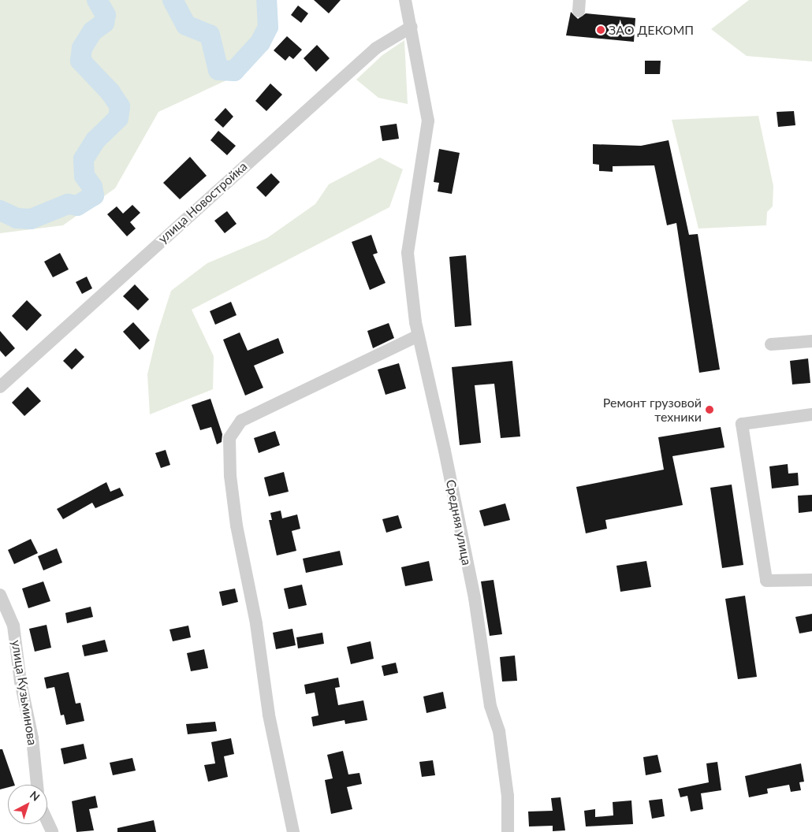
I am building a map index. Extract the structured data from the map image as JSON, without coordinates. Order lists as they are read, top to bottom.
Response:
{
  "streets": {
    "street": ["улица Новостройка", "Средняя улица", "улица Кузьминова"]
  },
  "crossings": [
    ["улица Новостройка", "Средняя улица"]
  ],
  "places": ["ЗАО ДЕКОМП", "Ремонт грузовой техники"],
  "north": "top right"
}
